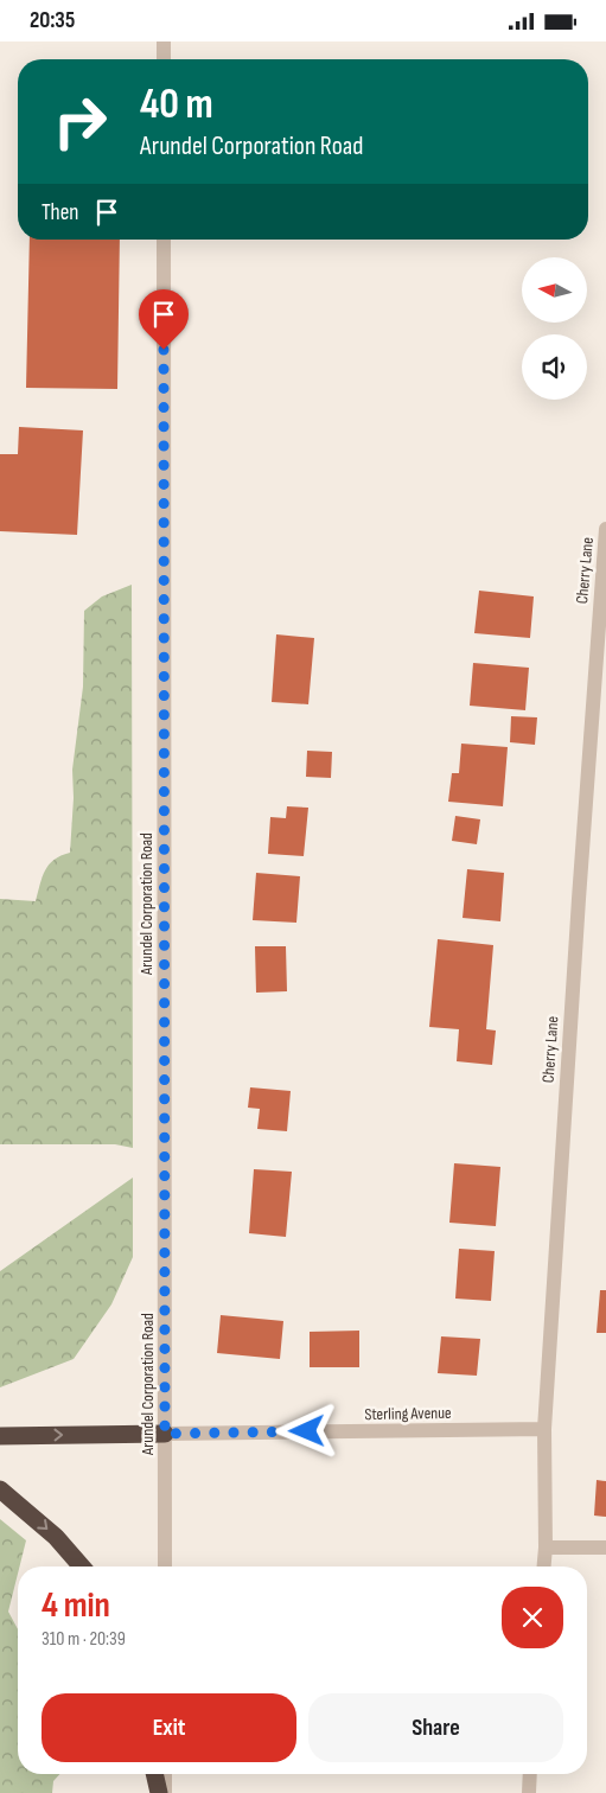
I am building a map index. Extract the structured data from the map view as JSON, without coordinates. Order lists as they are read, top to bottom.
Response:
{
  "streets": {
    "street": ["Cherry Lane", "Arundel Corporation Road", "Sterling Avenue"]
  },
  "crossings": [
    ["Cherry Lane", "Sterling Avenue"],
    ["Arundel Corporation Road", "Sterling Avenue"]
  ],
  "north": "left",
  "page": {
    "status": "20:35",
    "turn": ["40 m", "Arundel Corporation Road"],
    "then": "Then",
    "heading": ["4 min", "310 m · 20:39"],
    "buttons": ["Exit", "Share"]
  }
}
